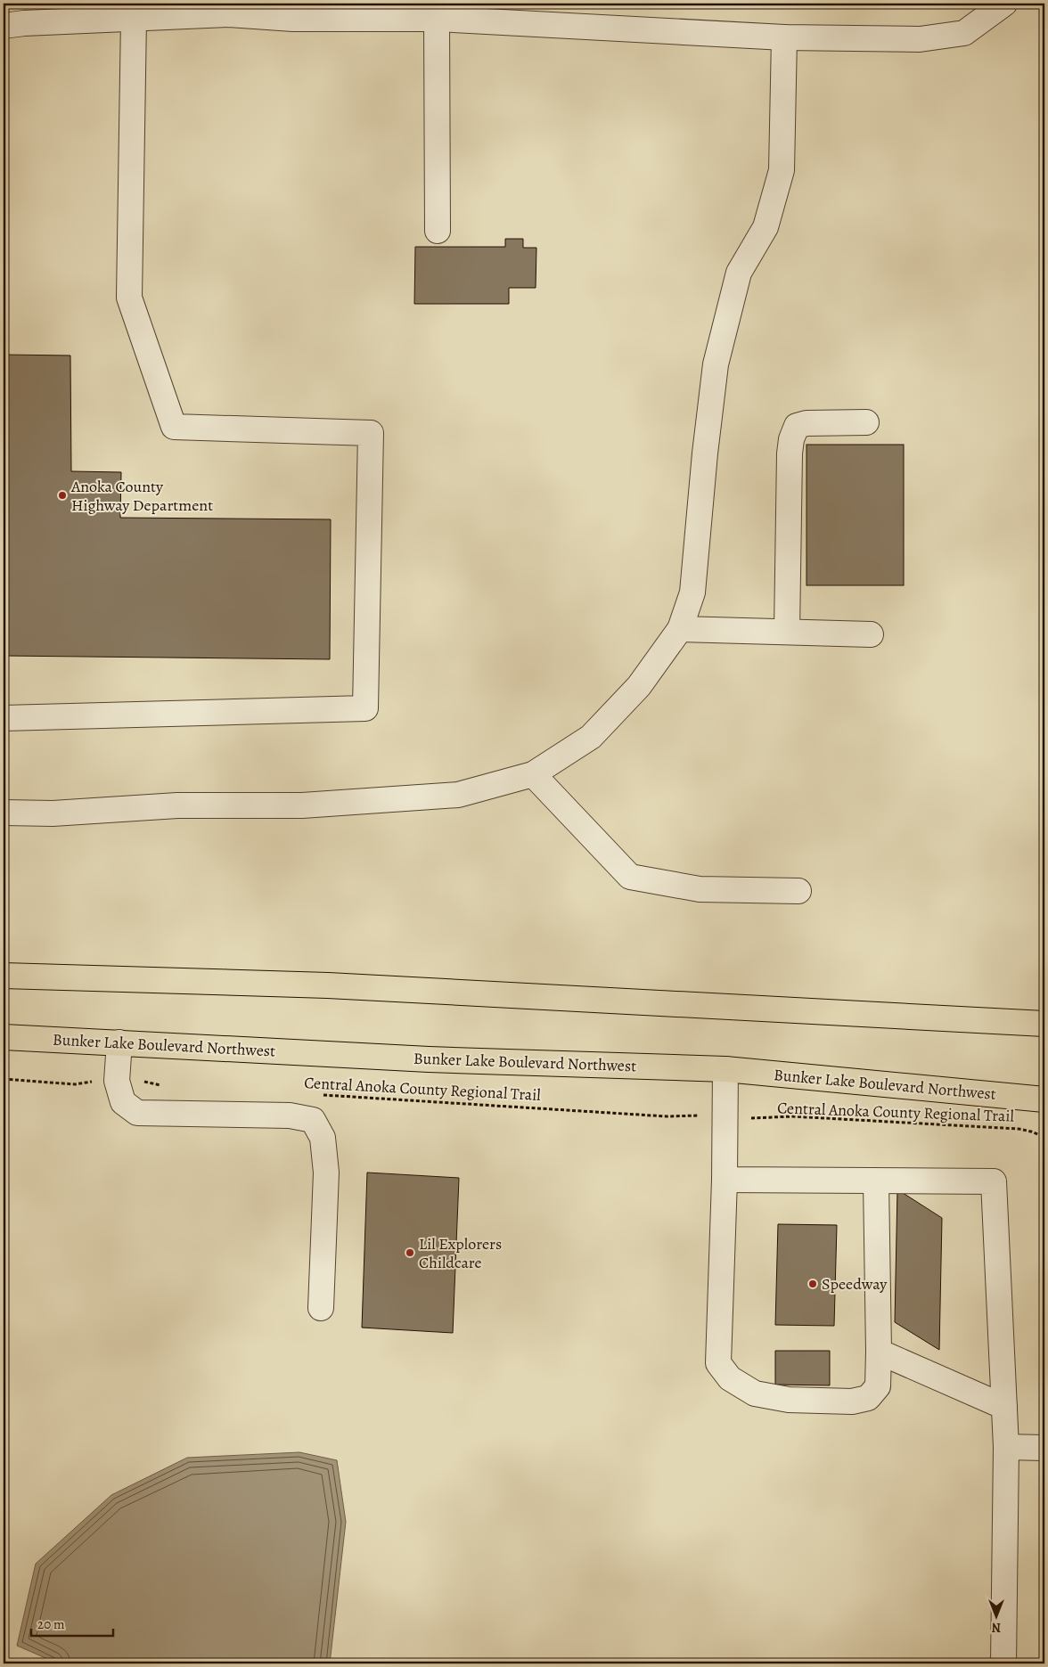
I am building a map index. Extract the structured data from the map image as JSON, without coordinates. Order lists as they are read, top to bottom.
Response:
{
  "streets": {
    "main road": ["Bunker Lake Boulevard Northwest"],
    "path": ["Central Anoka County Regional Trail"]
  },
  "places": ["Anoka County Highway Department", "Lil Explorers Childcare", "Speedway"],
  "scale_bar": "20 m",
  "north": "bottom"
}
